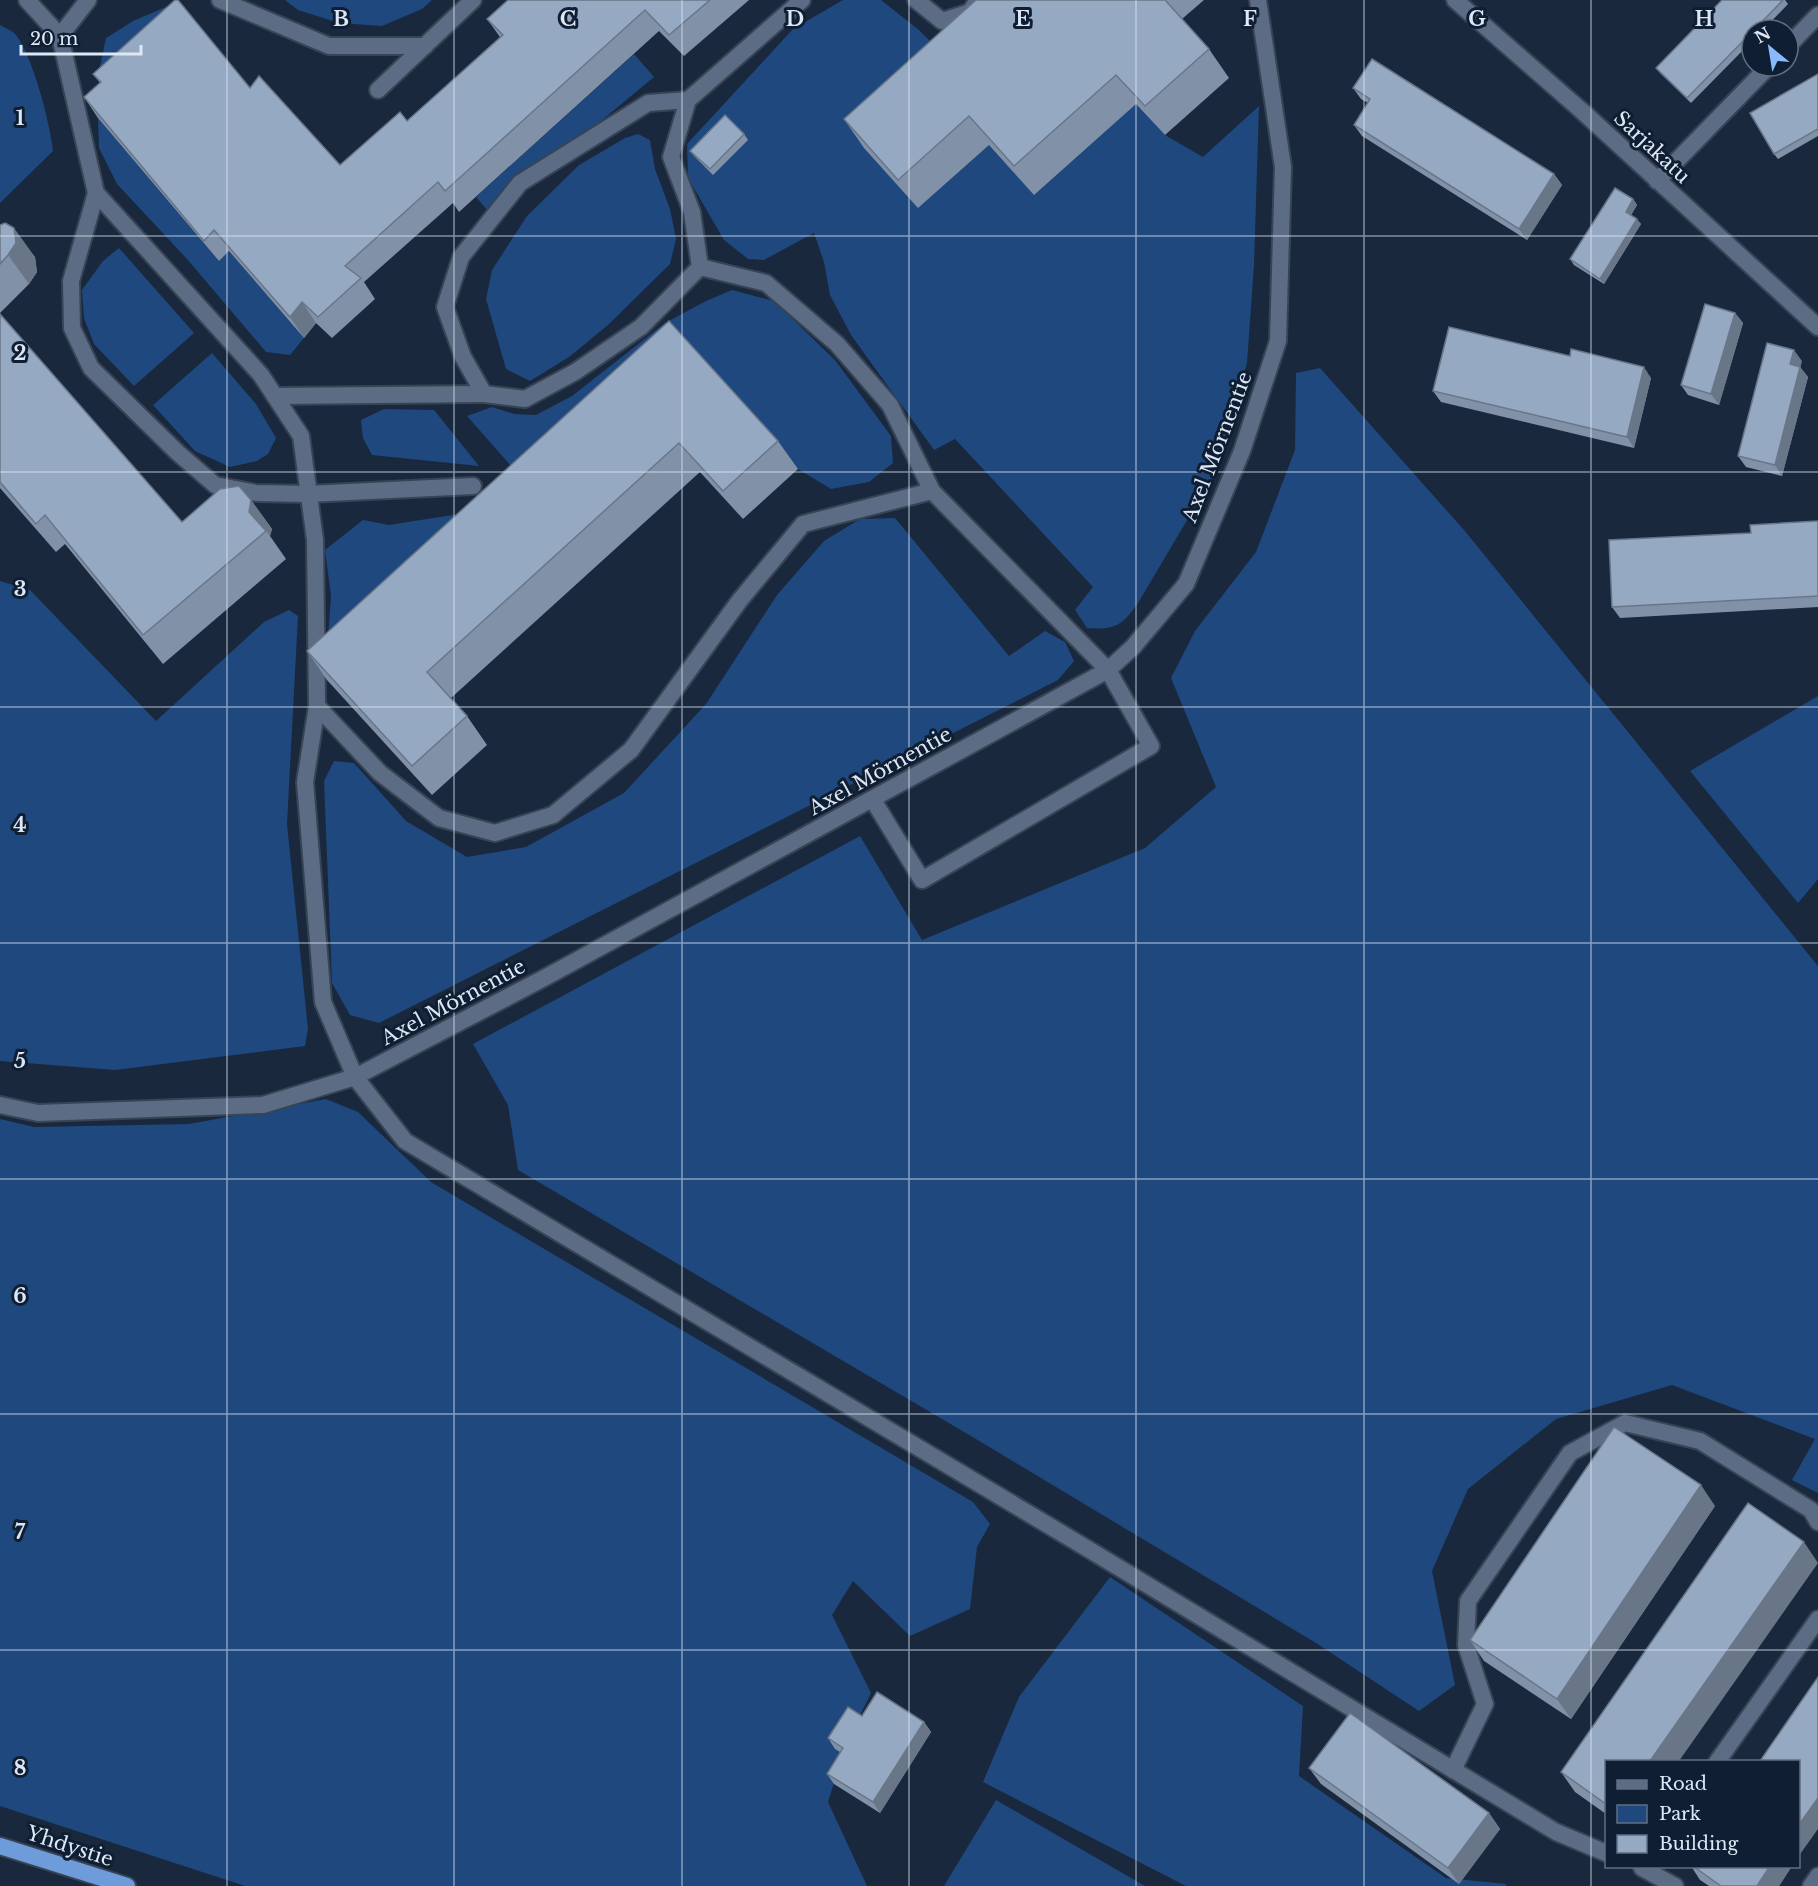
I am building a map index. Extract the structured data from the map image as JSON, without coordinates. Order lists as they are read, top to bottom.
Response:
{
  "streets": {
    "highway": ["Yhdystie"],
    "street": ["Sarjakatu", "Axel Mörnentie"]
  },
  "legend": ["Road", "Park", "Building"],
  "scale_bar": "20 m",
  "north": "top left",
  "grid": {
    "columns": [
      "B",
      "C",
      "D",
      "E",
      "F",
      "G",
      "H"
    ],
    "rows": [
      "1",
      "2",
      "3",
      "4",
      "5",
      "6",
      "7",
      "8"
    ]
  }
}
